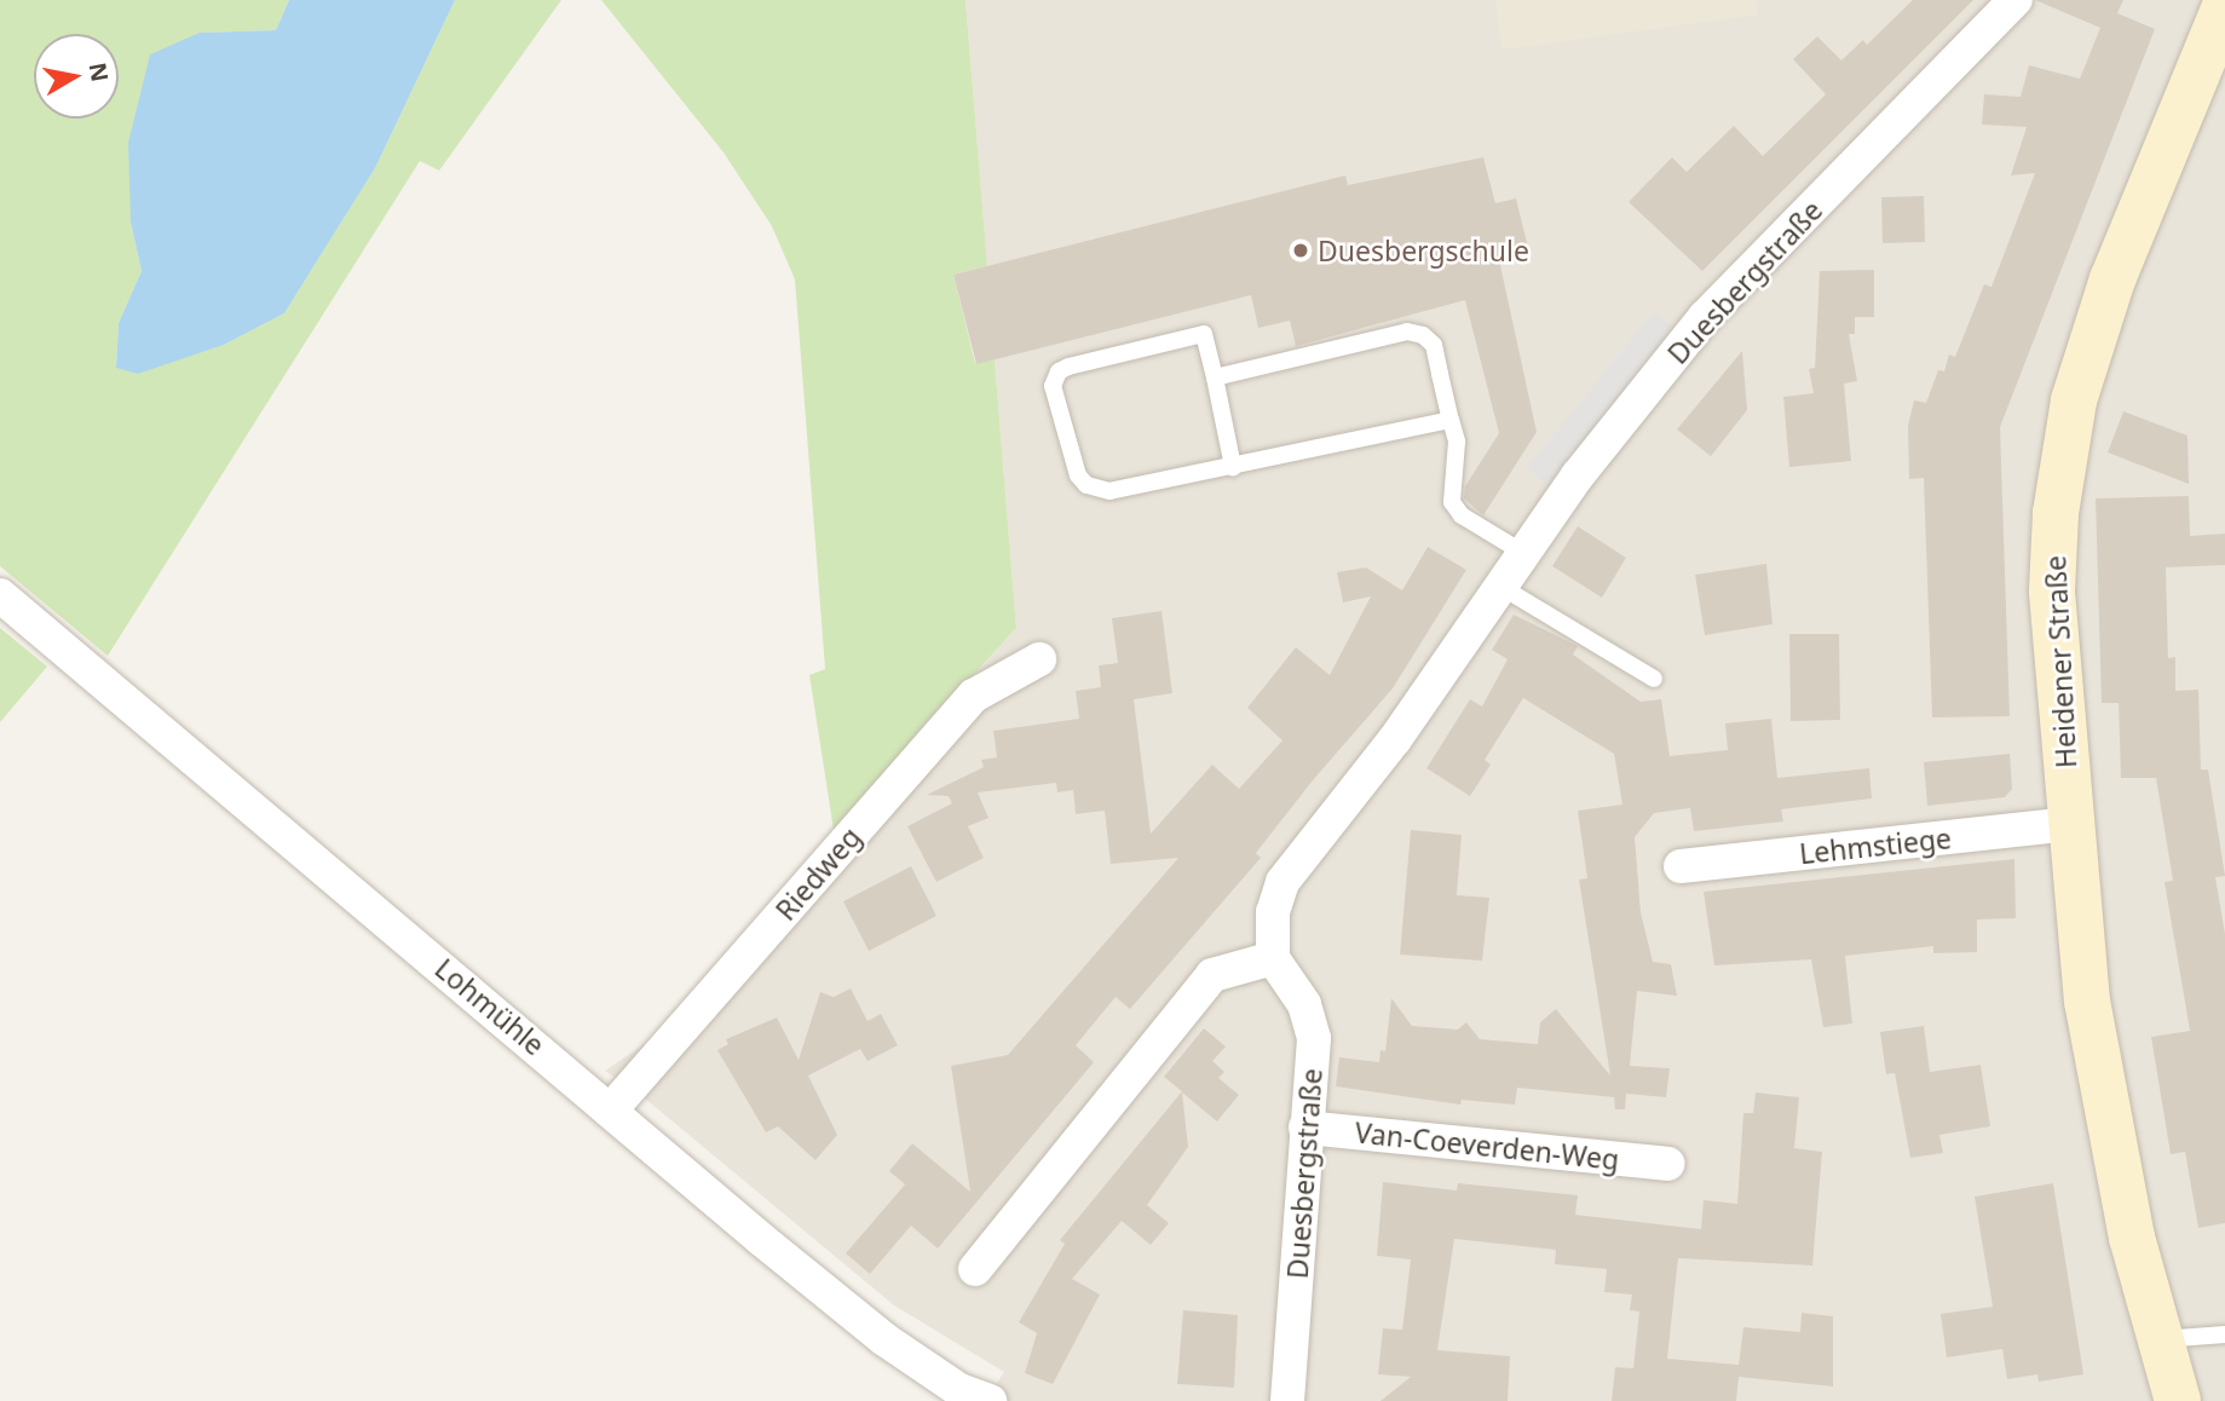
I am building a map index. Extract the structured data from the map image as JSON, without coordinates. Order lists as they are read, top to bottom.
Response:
{
  "streets": {
    "main road": ["Heidener Straße"],
    "street": [
      "Duesbergstraße",
      "Lehmstiege",
      "Riedweg",
      "Lohmühle",
      "Van-Coeverden-Weg"
    ]
  },
  "crossings": [
    ["Duesbergstraße", "Van-Coeverden-Weg"],
    ["Heidener Straße", "Lehmstiege"],
    ["Riedweg", "Lohmühle"]
  ],
  "places": ["Duesbergschule"],
  "north": "right"
}
